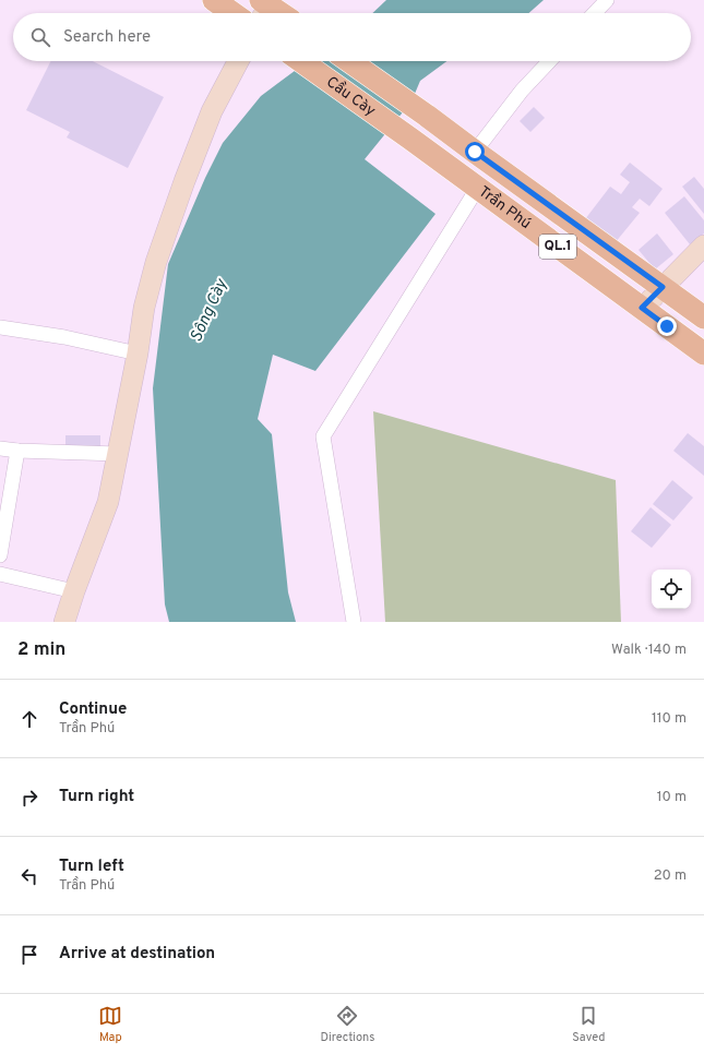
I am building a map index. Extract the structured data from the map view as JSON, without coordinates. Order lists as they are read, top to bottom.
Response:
{
  "streets": {
    "main road": ["Cầu Cày", "Trần Phú", "QL.1"]
  },
  "crossings": [
    ["Cầu Cày", "Trần Phú"]
  ],
  "water": ["Sông Cày"],
  "page": {
    "search": "Search here",
    "heading": ["2 min", "Walk · 140 m"],
    "list": [
      ["Continue", "Trần Phú", "110 m"],
      ["Turn right", "10 m"],
      ["Turn left", "Trần Phú", "20 m"],
      "Arrive at destination"
    ],
    "nav": ["Map", "Directions", "Saved"]
  }
}
